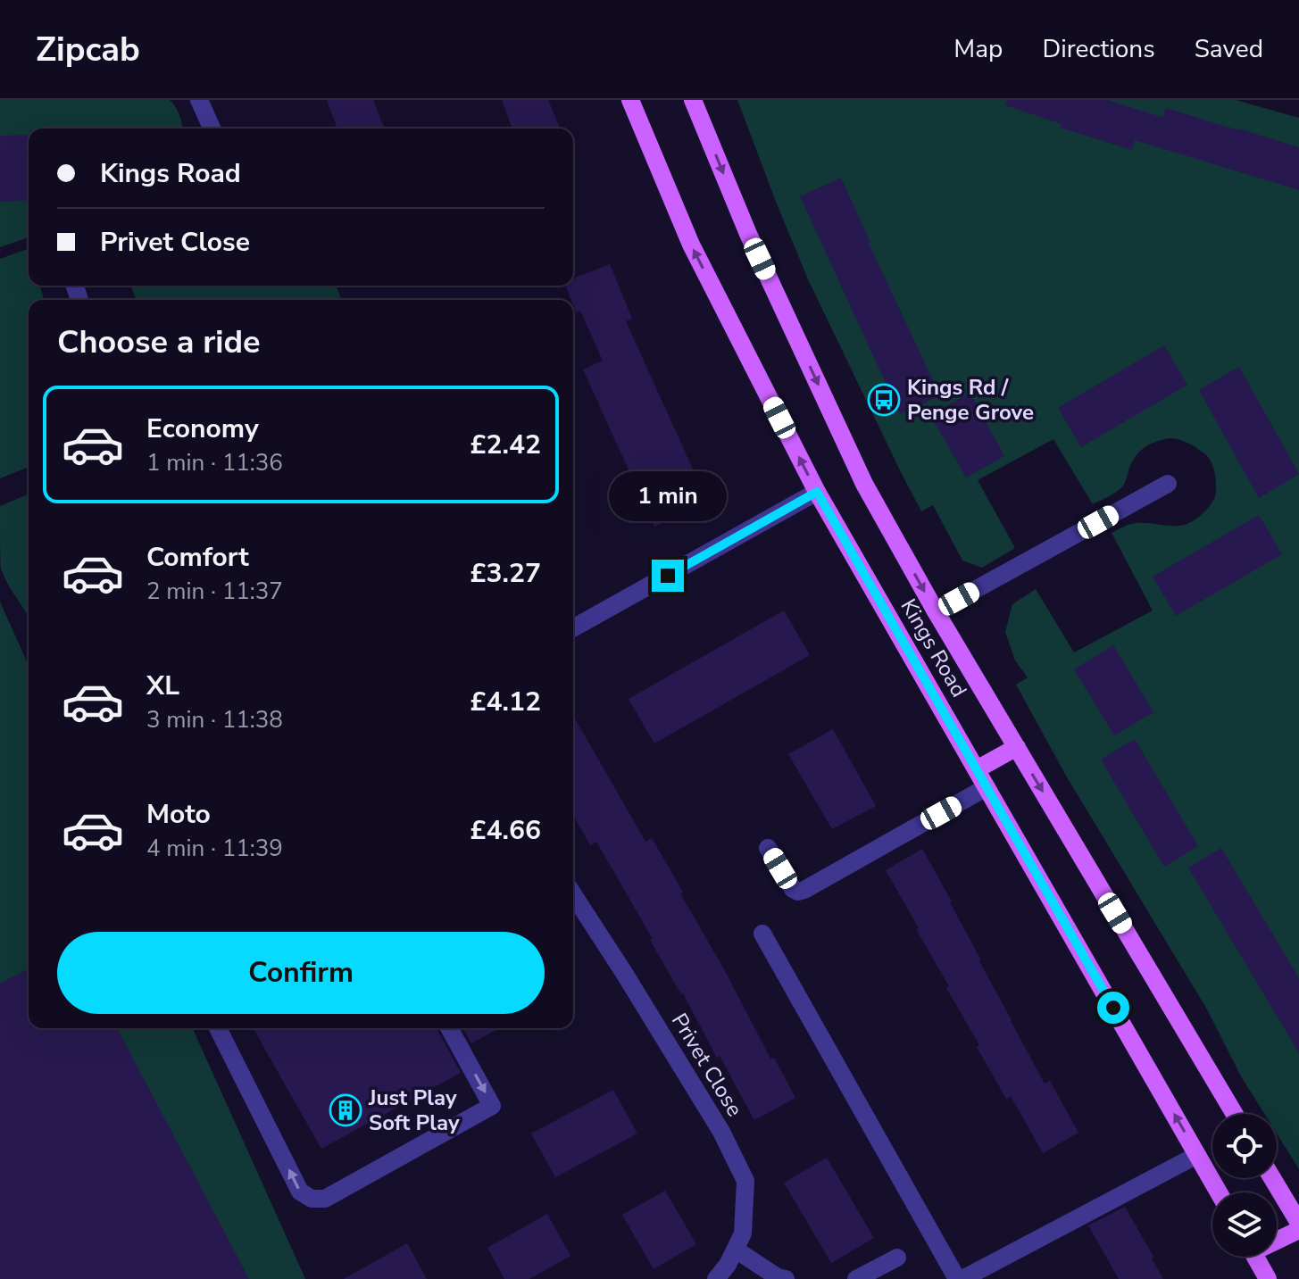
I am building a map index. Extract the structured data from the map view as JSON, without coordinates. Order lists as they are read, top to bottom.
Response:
{
  "streets": {
    "main road": ["Kings Road"],
    "street": ["Privet Close"]
  },
  "places": {
    "bus stop": ["Kings Rd / Penge Grove"],
    "building": ["Just Play Soft Play"]
  },
  "page": {
    "header": "Zipcab",
    "nav": ["Map", "Directions", "Saved"],
    "banner": ["Kings Road", "Privet Close"],
    "heading": "Choose a ride",
    "list": [
      {
        "name": "Economy",
        "note": "1 min · 11:36",
        "value": "£2.42"
      },
      {
        "name": "Comfort",
        "note": "2 min · 11:37",
        "value": "£3.27"
      },
      {
        "name": "XL",
        "note": "3 min · 11:38",
        "value": "£4.12"
      },
      {
        "name": "Moto",
        "note": "4 min · 11:39",
        "value": "£4.66"
      }
    ],
    "bubble": "1 min",
    "buttons": "Confirm"
  }
}
